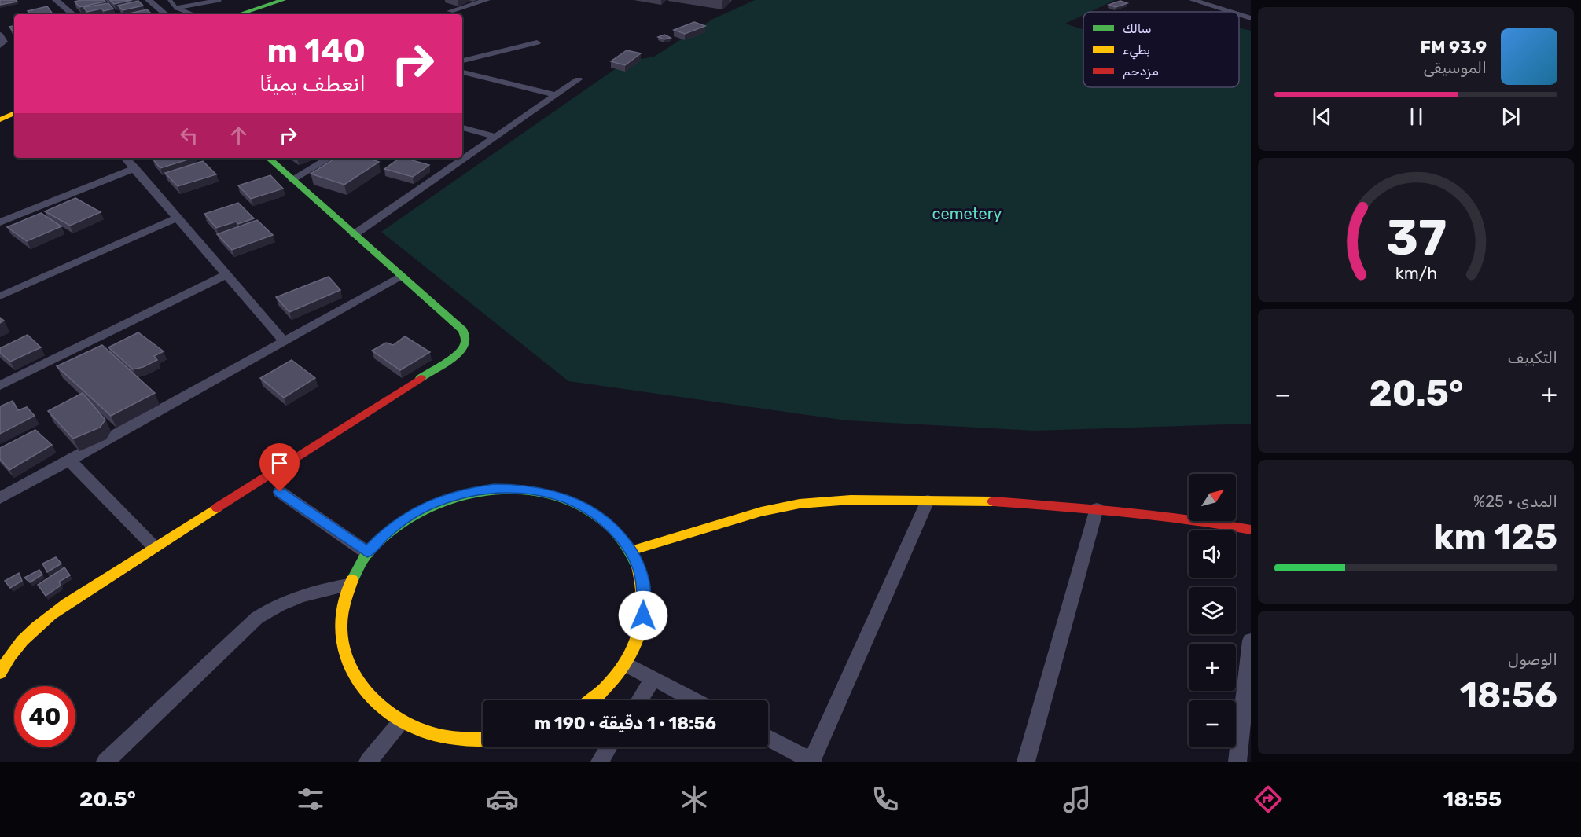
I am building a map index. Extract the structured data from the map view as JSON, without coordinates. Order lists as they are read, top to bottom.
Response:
{
  "parks": ["cemetery"],
  "legend": ["سالك", "بطيء", "مزدحم"],
  "north": "top right",
  "page": {
    "turn": ["140 m", "انعطف يمينًا"],
    "song": ["93.9 FM", "الموسيقى"],
    "tile": [
      "التكييف",
      ["المدى · 25%", "125 km"],
      ["الوصول", "18:56"]
    ],
    "heat": ["−", "20.5°", "+"],
    "map_buttons": ["+", "−"],
    "limit": "40",
    "trip": "18:56 · 1 دقيقة · 190 m",
    "tabs": ["18:55", "20.5°"],
    "gauge": ["37", "km/h"]
  }
}
